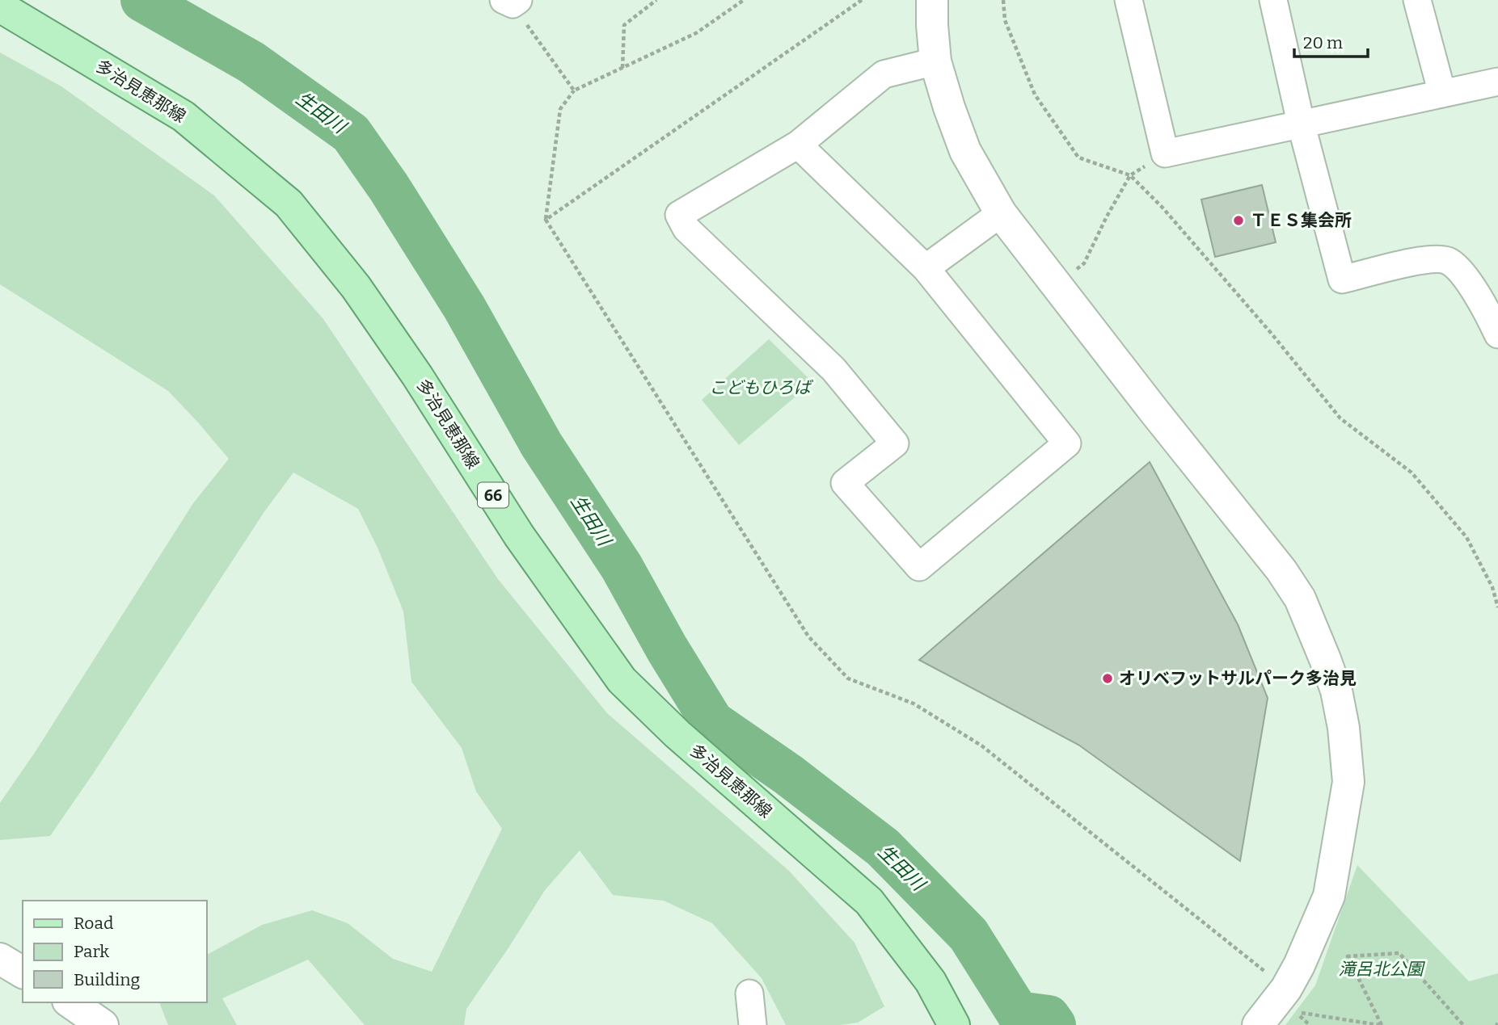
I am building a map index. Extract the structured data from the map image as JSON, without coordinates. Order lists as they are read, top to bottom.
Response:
{
  "streets": {
    "main road": ["多治見恵那線", "66"]
  },
  "water": ["生田川"],
  "parks": ["こどもひろば", "滝呂北公園"],
  "places": ["ＴＥＳ集会所", "オリベフットサルパーク多治見"],
  "legend": ["Road", "Park", "Building"],
  "scale_bar": "20 m"
}
